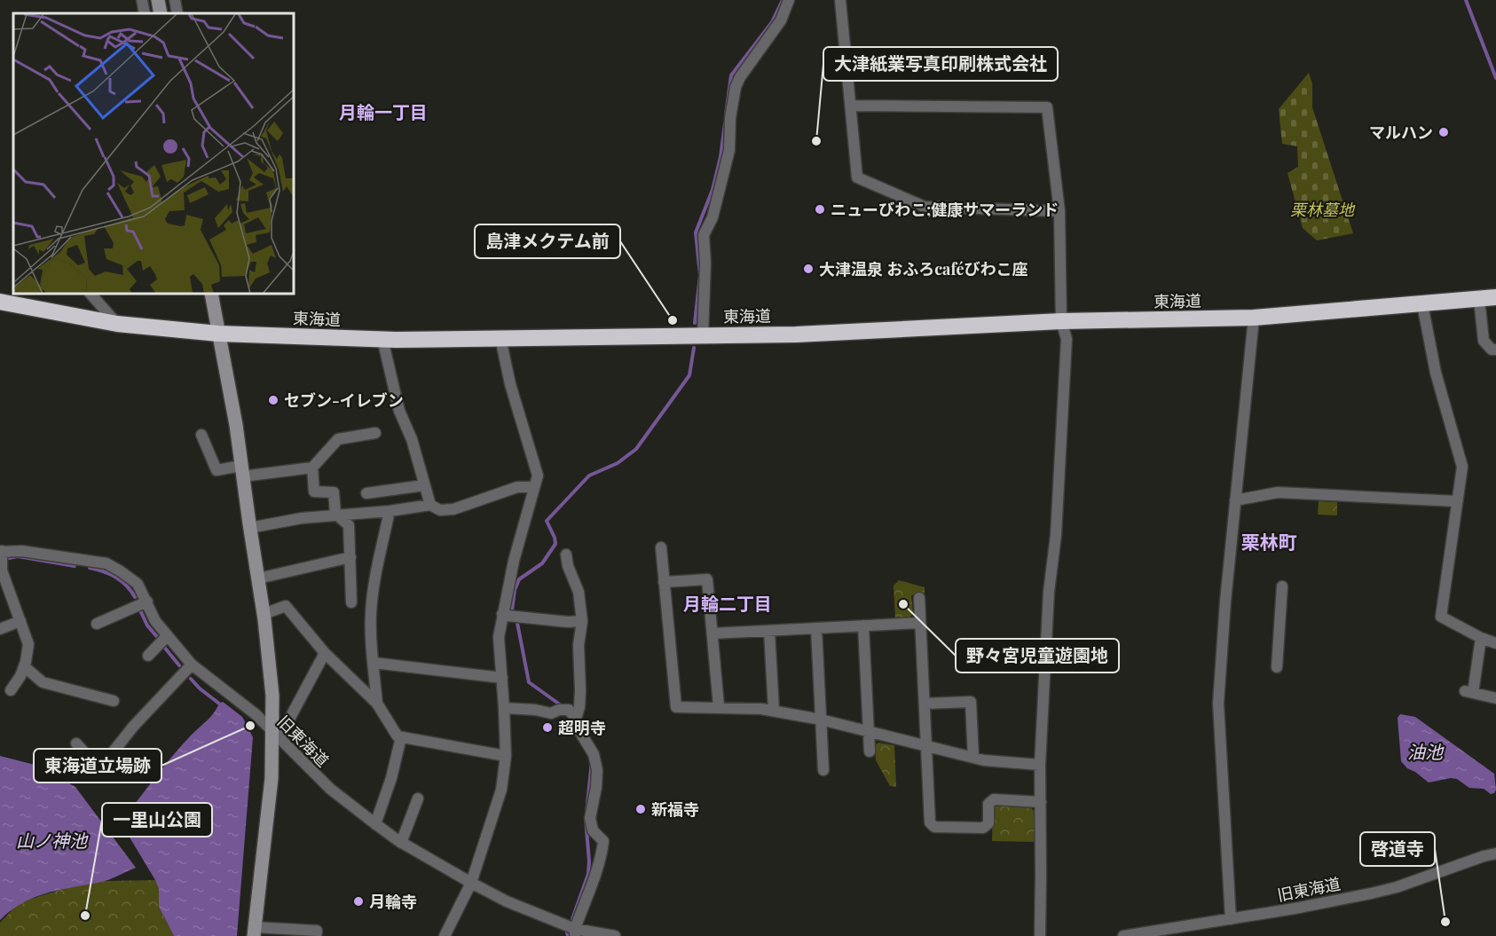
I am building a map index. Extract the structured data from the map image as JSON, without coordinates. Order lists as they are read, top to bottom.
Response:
{
  "streets": {
    "highway": ["東海道"],
    "street": ["旧東海道"]
  },
  "districts": ["月輪一丁目", "栗林町", "月輪二丁目"],
  "water": ["油池", "山ノ神池"],
  "parks": ["栗林墓地"],
  "places": [
    "マルハン",
    "大津紙業写真印刷株式会社",
    "ニューびわこ;健康サマーランド",
    "大津温泉 おふろcaféびわこ座",
    "島津メクテム前",
    "セブン-イレブン",
    "野々宮児童遊園地",
    "東海道立場跡",
    "超明寺",
    "新福寺",
    "月輪寺",
    "一里山公園",
    "啓道寺"
  ]
}
